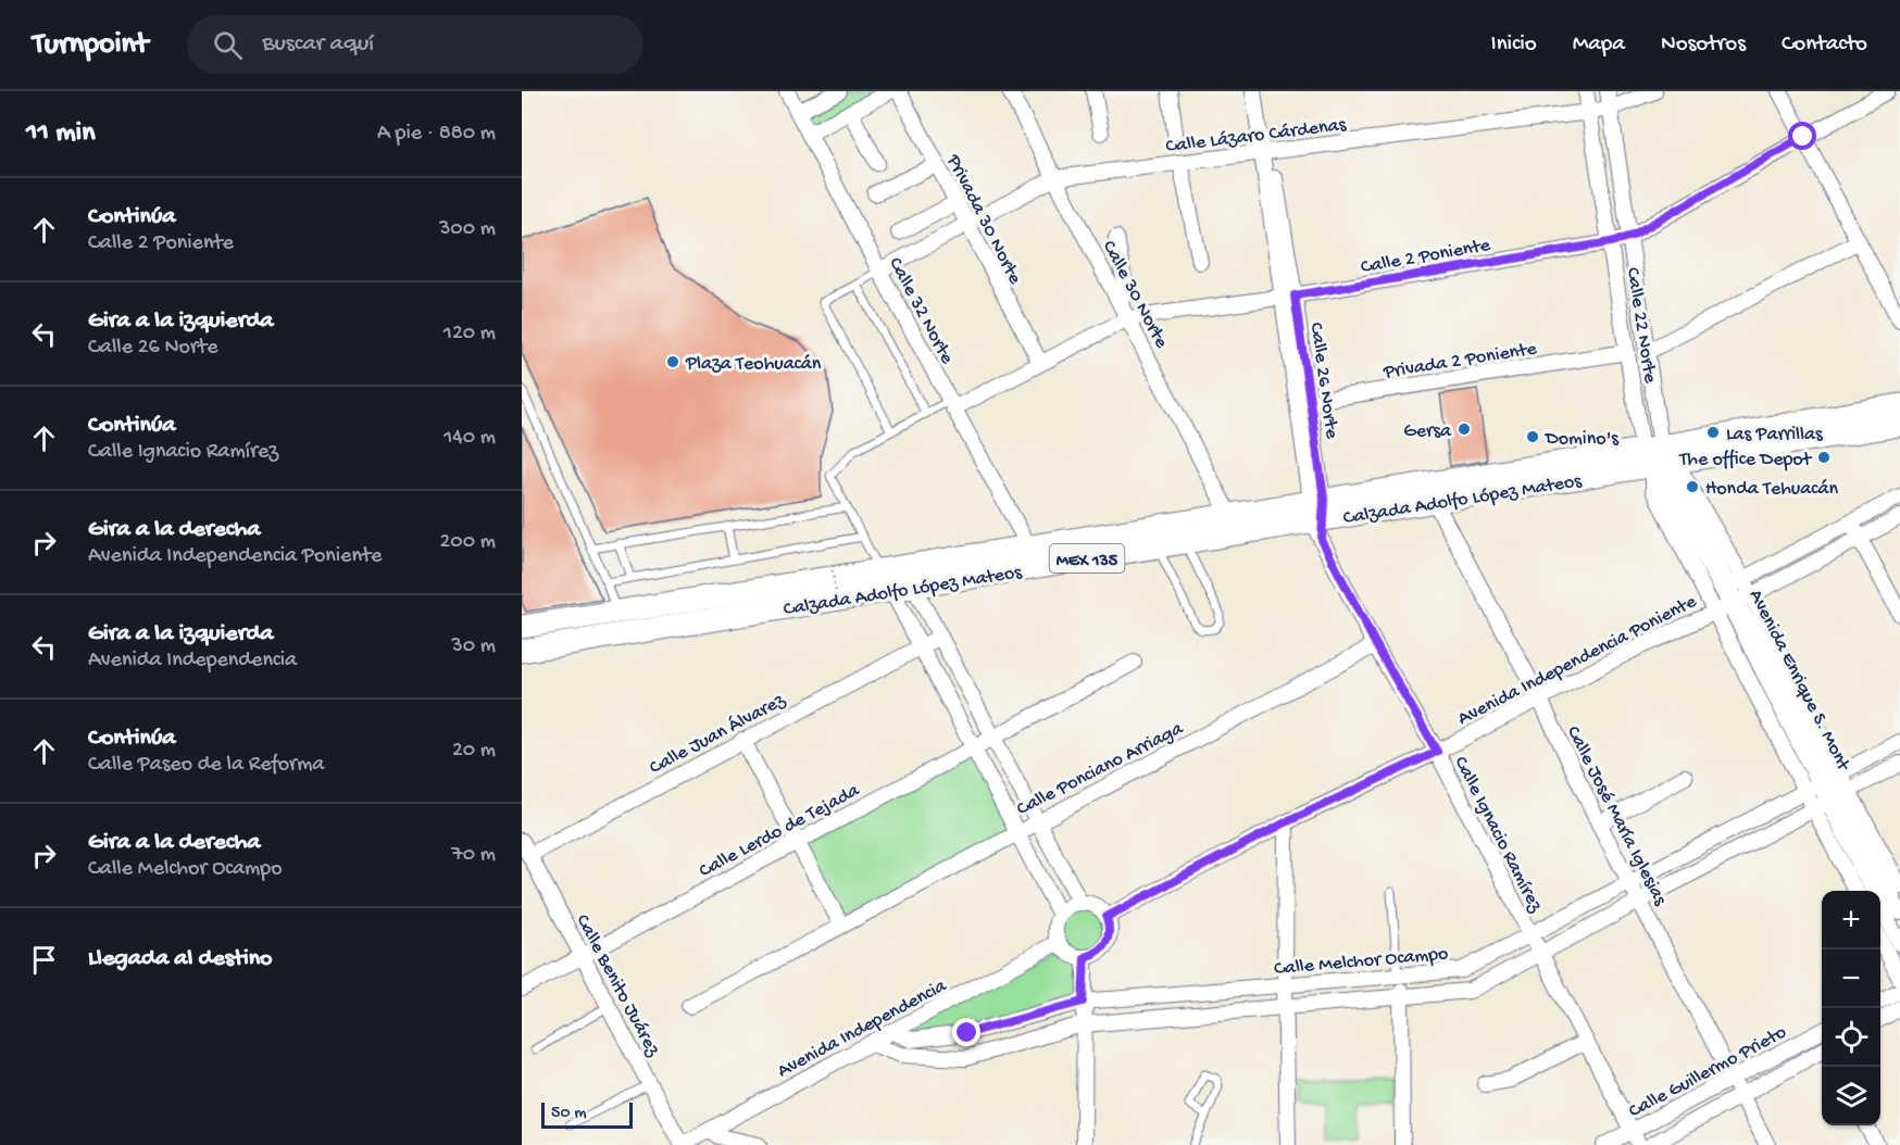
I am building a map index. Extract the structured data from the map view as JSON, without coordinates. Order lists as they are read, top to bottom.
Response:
{
  "streets": {
    "main road": ["Calzada Adolfo López Mateos", "MEX 135"],
    "street": [
      "Calle Lázaro Cárdenas",
      "Privada 30 Norte",
      "Calle 2 Poniente",
      "Calle 30 Norte",
      "Calle 32 Norte",
      "Calle 22 Norte",
      "Privada 2 Poniente",
      "Calle 26 Norte",
      "Avenida Independencia Poniente",
      "Avenida Enrique S. Mont",
      "Calle Juan Álvarez",
      "Calle Ponciano Arriaga",
      "Calle José María Iglesias",
      "Calle Lerdo de Tejada",
      "Calle Ignacio Ramírez",
      "Calle Melchor Ocampo",
      "Calle Benito Juárez",
      "Avenida Independencia",
      "Calle Guillermo Prieto"
    ]
  },
  "crossings": [
    ["Calle Lázaro Cárdenas", "Privada 30 Norte"],
    ["Calle Lázaro Cárdenas", "Calle 30 Norte"],
    ["Calle Lázaro Cárdenas", "Calle 32 Norte"],
    ["Calle Lázaro Cárdenas", "Calle 22 Norte"],
    ["Calle Lázaro Cárdenas", "Calle 26 Norte"],
    ["Privada 30 Norte", "Calle 2 Poniente"],
    ["Calle 2 Poniente", "Calle 30 Norte"],
    ["Calle 2 Poniente", "Calle 32 Norte"],
    ["Calle 2 Poniente", "Calle 22 Norte"],
    ["Calle 2 Poniente", "Calle 26 Norte"],
    ["Calle 30 Norte", "Calzada Adolfo López Mateos"],
    ["Calle 32 Norte", "Calzada Adolfo López Mateos"],
    ["Calle 22 Norte", "Privada 2 Poniente"],
    ["Calle 22 Norte", "Calzada Adolfo López Mateos"],
    ["Calle 22 Norte", "Avenida Enrique S. Mont"],
    ["Privada 2 Poniente", "Calle 26 Norte"],
    ["Calle 26 Norte", "Calzada Adolfo López Mateos"],
    ["Calle 26 Norte", "Calle Ignacio Ramírez"],
    ["Calzada Adolfo López Mateos", "Avenida Enrique S. Mont"],
    ["Calzada Adolfo López Mateos", "Calle José María Iglesias"],
    ["Calzada Adolfo López Mateos", "Calle Ignacio Ramírez"],
    ["Avenida Independencia Poniente", "Avenida Enrique S. Mont"],
    ["Avenida Independencia Poniente", "Calle José María Iglesias"],
    ["Avenida Independencia Poniente", "Calle Ignacio Ramírez"],
    ["Avenida Independencia Poniente", "Avenida Independencia"],
    ["Avenida Enrique S. Mont", "Calle Melchor Ocampo"],
    ["Calle Juan Álvarez", "Calle Benito Juárez"],
    ["Calle Ponciano Arriaga", "Calle Ignacio Ramírez"],
    ["Calle José María Iglesias", "Calle Melchor Ocampo"],
    ["Calle José María Iglesias", "Calle Guillermo Prieto"],
    ["Calle Lerdo de Tejada", "Calle Benito Juárez"],
    ["Calle Ignacio Ramírez", "Calle Melchor Ocampo"],
    ["Calle Ignacio Ramírez", "Calle Guillermo Prieto"],
    ["Calle Melchor Ocampo", "Avenida Independencia"],
    ["Calle Benito Juárez", "Avenida Independencia"]
  ],
  "places": [
    "Plaza Teohuacán",
    "Gersa",
    "Las Parrillas",
    "Domino's",
    "The office Depot",
    "Honda Tehuacán"
  ],
  "scale_bar": "50 m",
  "page": {
    "header": "Turnpoint",
    "search": "Buscar aquí",
    "nav": [
      "Inicio",
      "Mapa",
      "Nosotros",
      "Contacto"
    ],
    "heading": ["11 min", "A pie · 880 m"],
    "list": [
      ["Continúa", "Calle 2 Poniente", "300 m"],
      ["Gira a la izquierda", "Calle 26 Norte", "120 m"],
      ["Continúa", "Calle Ignacio Ramírez", "140 m"],
      ["Gira a la derecha", "Avenida Independencia Poniente", "200 m"],
      ["Gira a la izquierda", "Avenida Independencia", "30 m"],
      ["Continúa", "Calle Paseo de la Reforma", "20 m"],
      ["Gira a la derecha", "Calle Melchor Ocampo", "70 m"],
      "Llegada al destino"
    ],
    "map_buttons": ["+", "−"],
    "scale": "50 m"
  }
}
